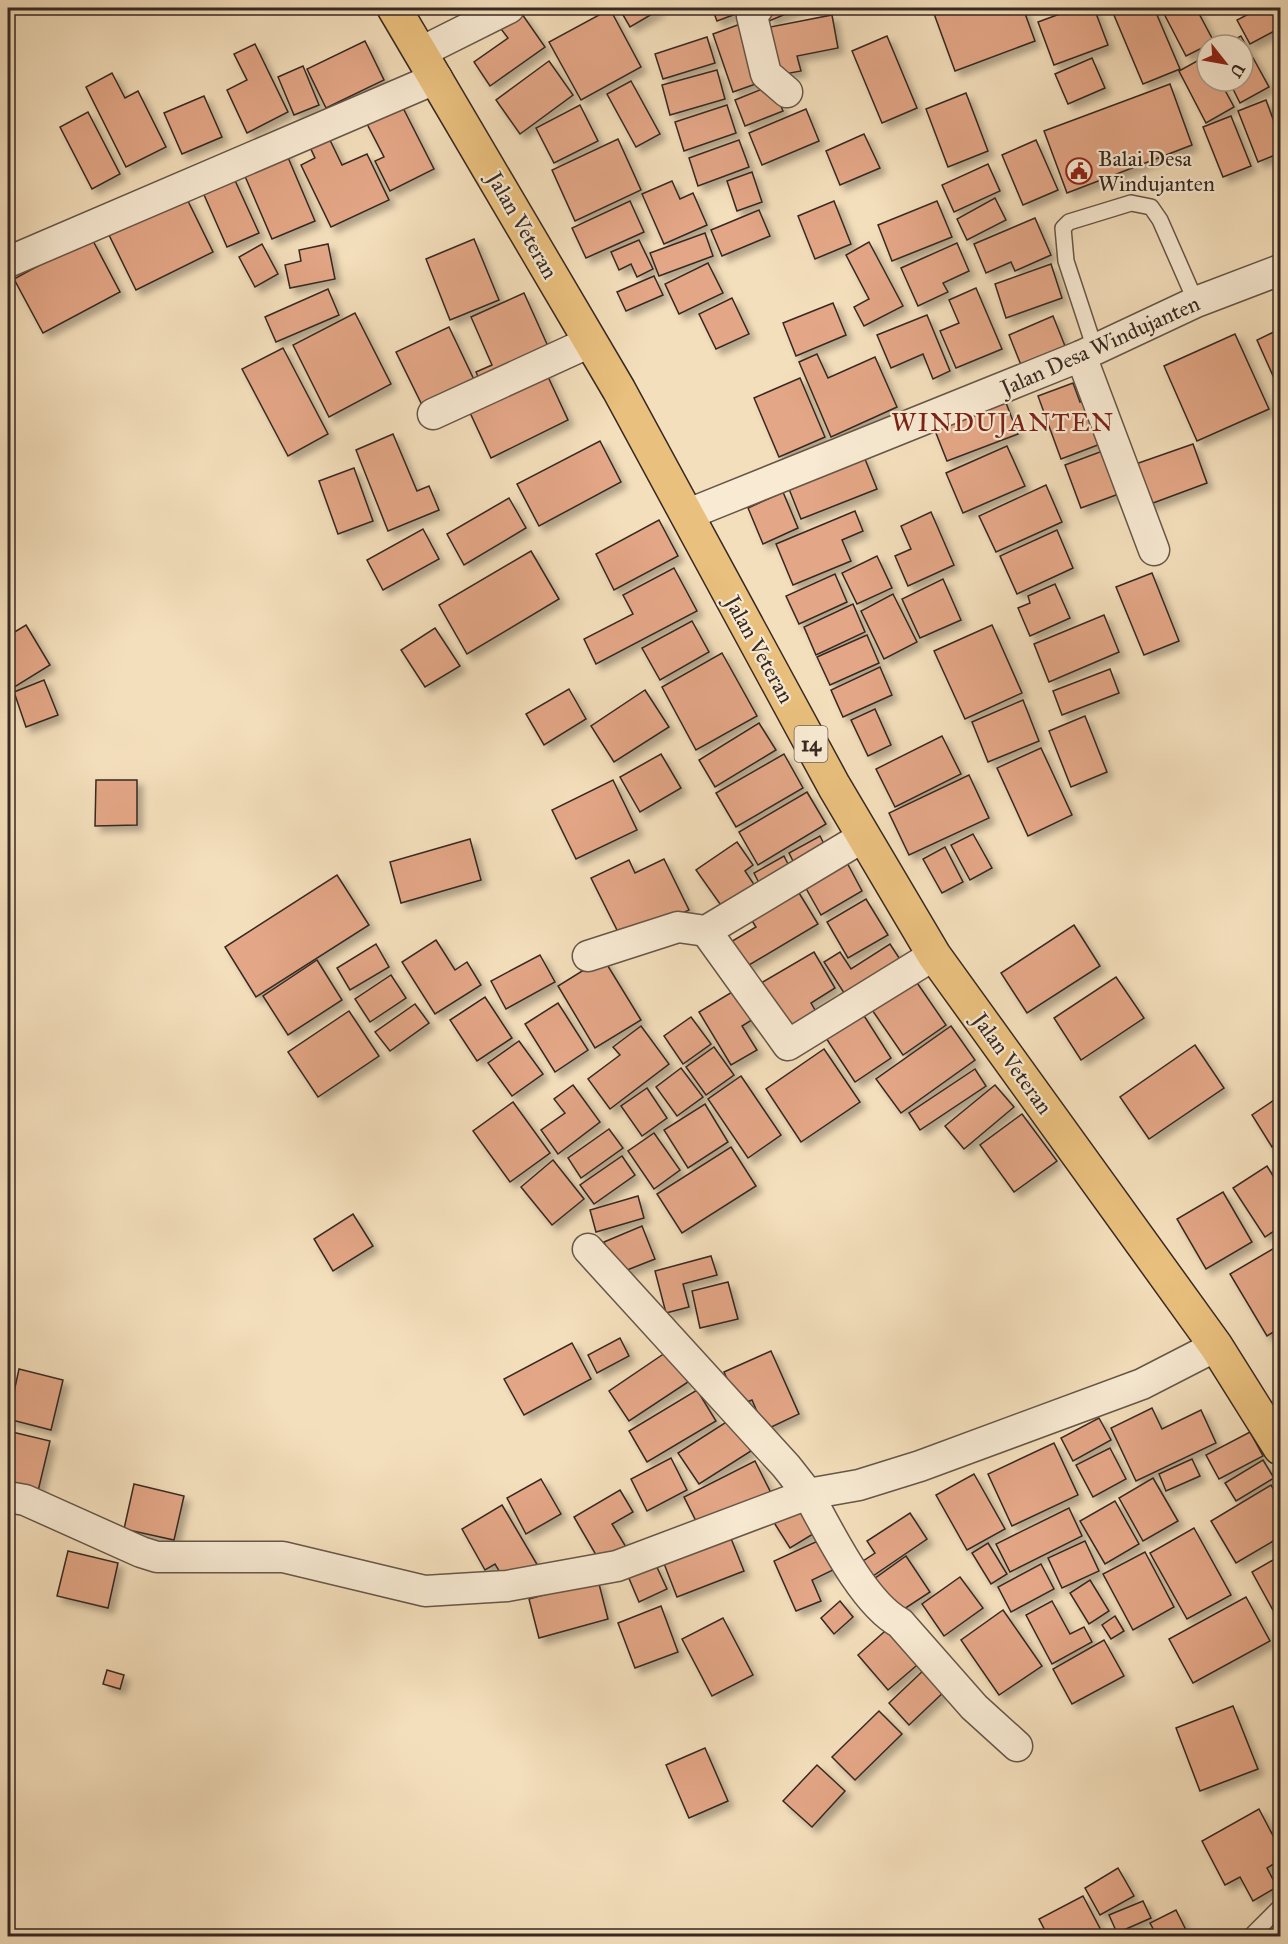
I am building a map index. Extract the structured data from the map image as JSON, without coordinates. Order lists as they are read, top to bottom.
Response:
{
  "streets": {
    "highway": ["Jalan Veteran", "14"],
    "street": ["Jalan Desa Windujanten"]
  },
  "crossings": [
    ["Jalan Veteran", "Jalan Desa Windujanten"]
  ],
  "districts": ["WINDUJANTEN"],
  "places": {
    "public building": ["Balai Desa Windujanten"]
  },
  "north": "bottom right"
}
